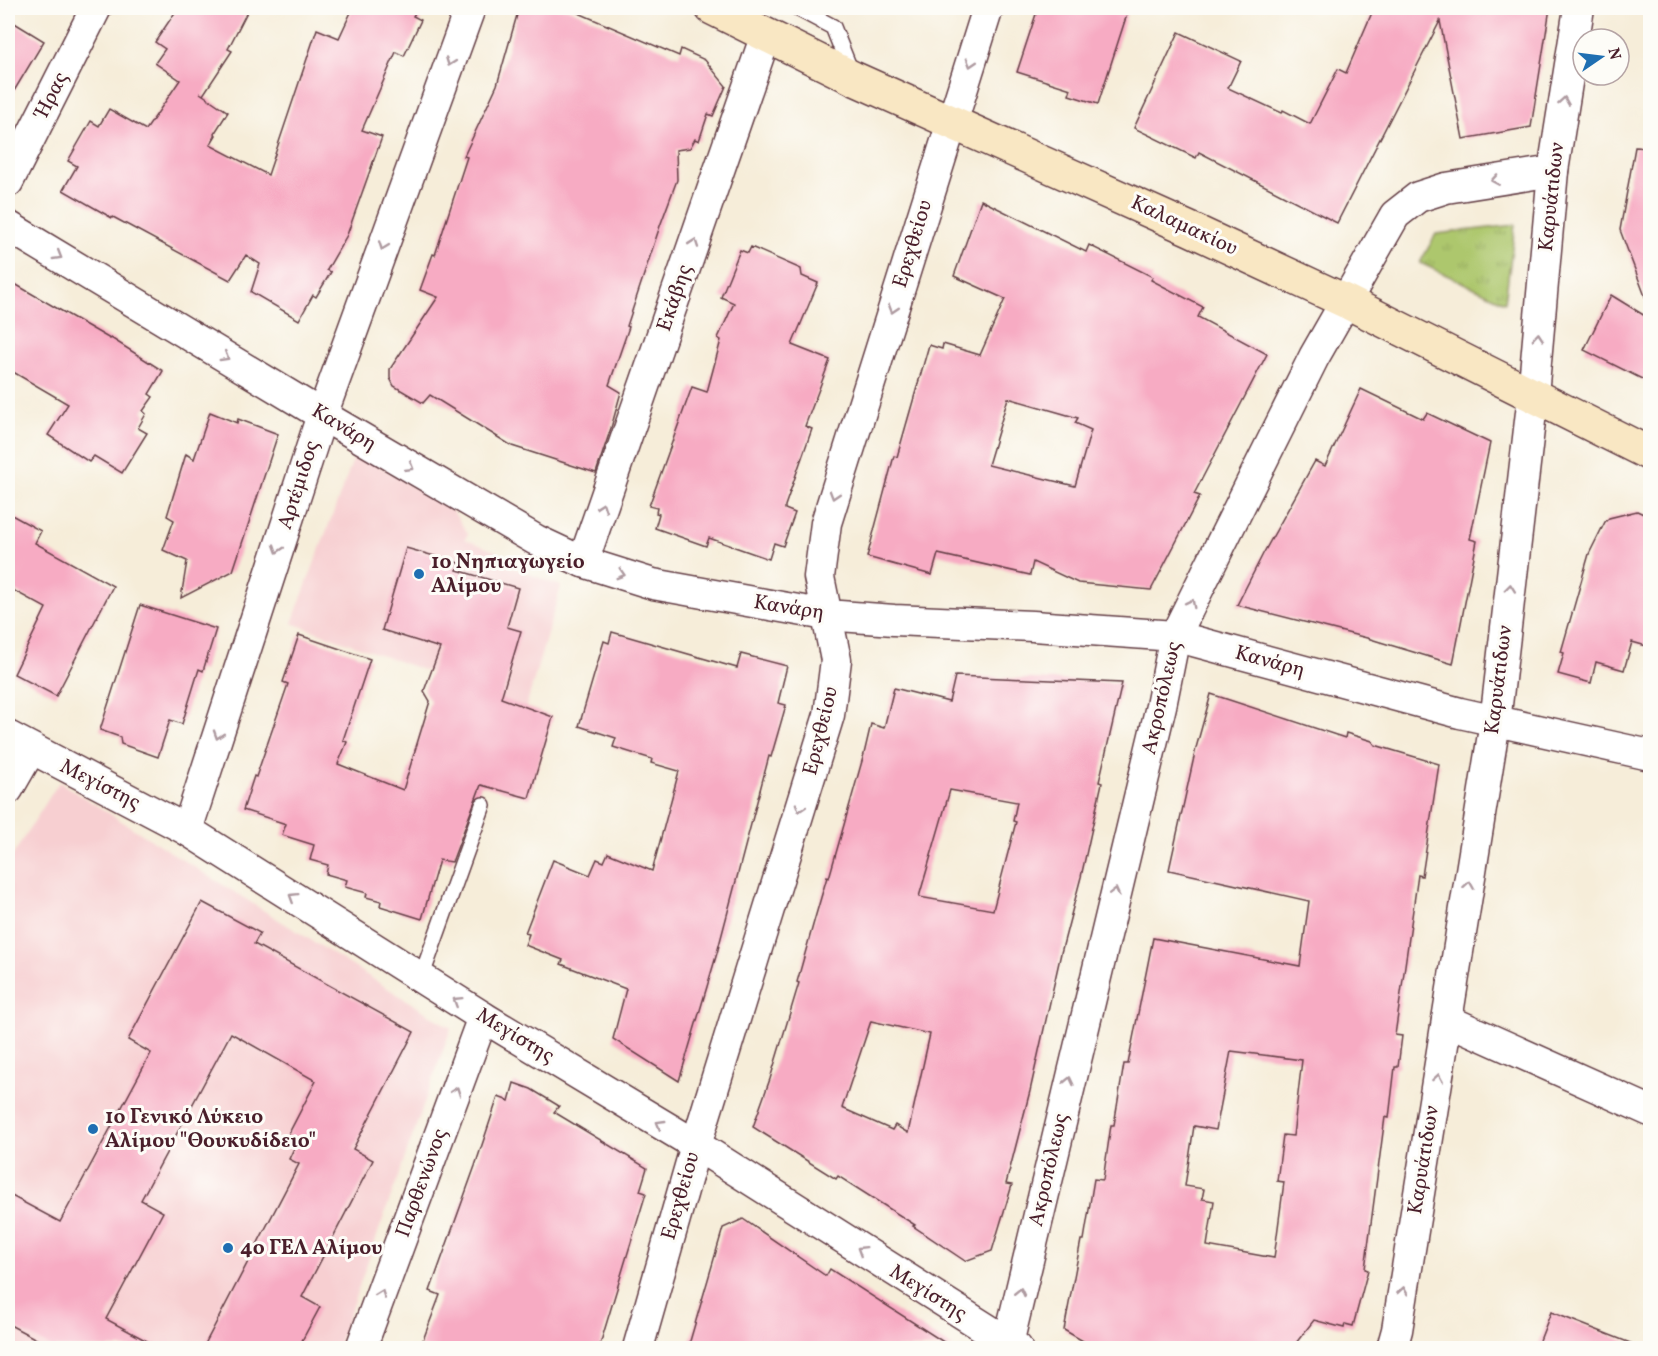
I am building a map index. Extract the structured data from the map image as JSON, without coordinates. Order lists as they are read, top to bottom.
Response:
{
  "streets": {
    "main road": ["Καλαμακίου"],
    "street": [
      "Ήρας",
      "Καρυάτιδων",
      "Ερεχθείου",
      "Εκάβης",
      "Κανάρη",
      "Αρτέμιδος",
      "Ακροπόλεως",
      "Μεγίστης",
      "Παρθενώνος"
    ]
  },
  "crossings": [
    ["Καρυάτιδων", "Καλαμακίου"],
    ["Καρυάτιδων", "Κανάρη"],
    ["Καρυάτιδων", "Ακροπόλεως"],
    ["Καλαμακίου", "Ερεχθείου"],
    ["Καλαμακίου", "Εκάβης"],
    ["Καλαμακίου", "Ακροπόλεως"],
    ["Ερεχθείου", "Κανάρη"],
    ["Ερεχθείου", "Μεγίστης"],
    ["Εκάβης", "Κανάρη"],
    ["Κανάρη", "Αρτέμιδος"],
    ["Κανάρη", "Ακροπόλεως"],
    ["Αρτέμιδος", "Μεγίστης"],
    ["Ακροπόλεως", "Μεγίστης"],
    ["Μεγίστης", "Παρθενώνος"]
  ],
  "one_way": [
    "Καρυάτιδων",
    "Ερεχθείου",
    "Εκάβης",
    "Κανάρη",
    "Αρτέμιδος",
    "Μεγίστης",
    "Παρθενώνος"
  ],
  "places": ["1o Νηπιαγωγείο Αλίμου", "1ο Γενικό Λύκειο Αλίμου \"Θουκυδίδειο\"", "4ο ΓΕΛ Αλίμου"],
  "north": "right"
}
